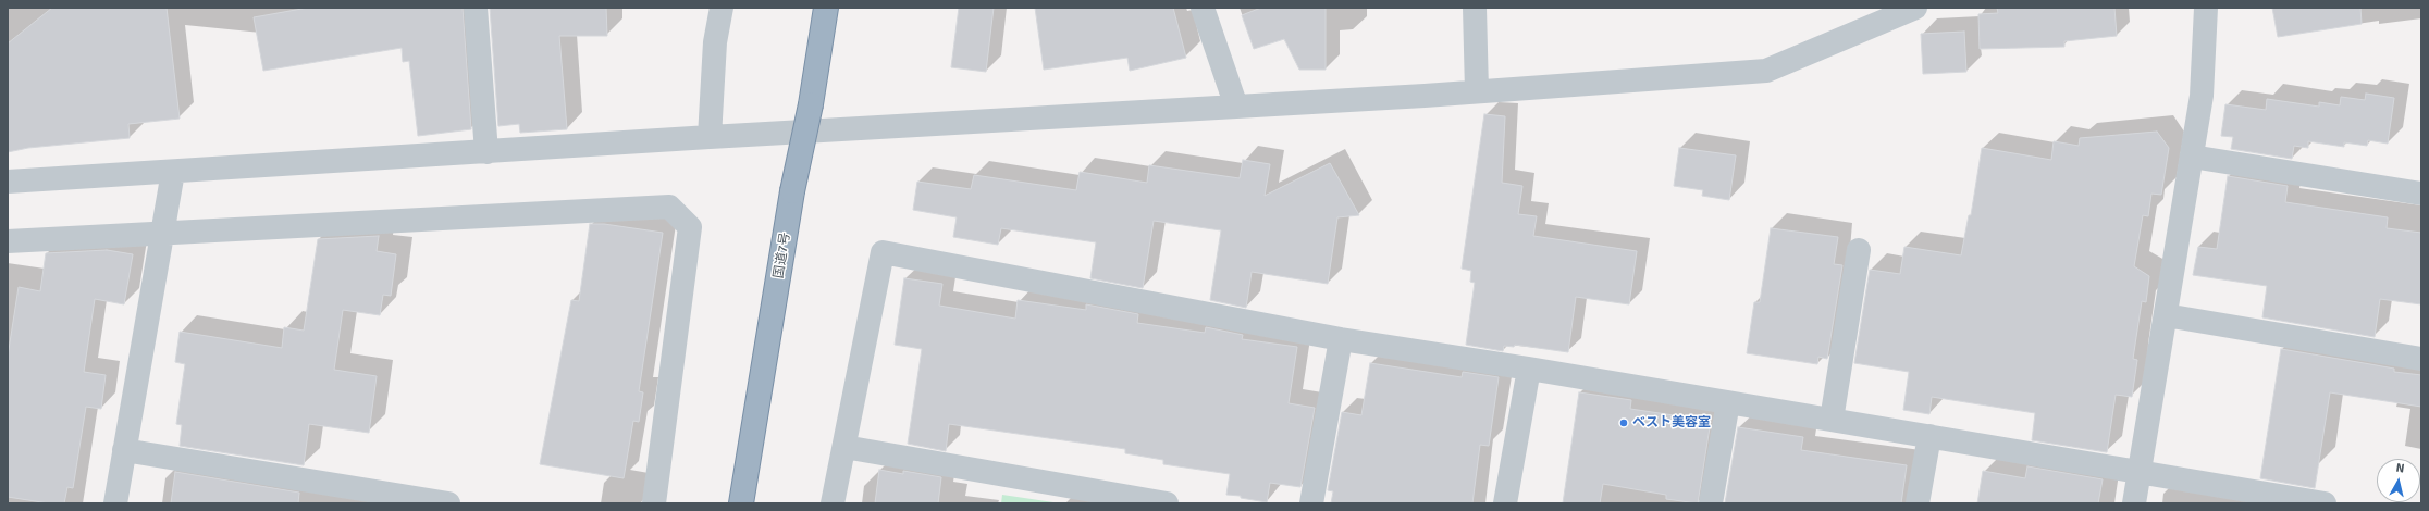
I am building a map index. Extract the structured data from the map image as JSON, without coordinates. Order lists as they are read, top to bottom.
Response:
{
  "streets": {
    "highway": ["国道7号"]
  },
  "places": ["ベスト美容室"],
  "north": "top"
}
